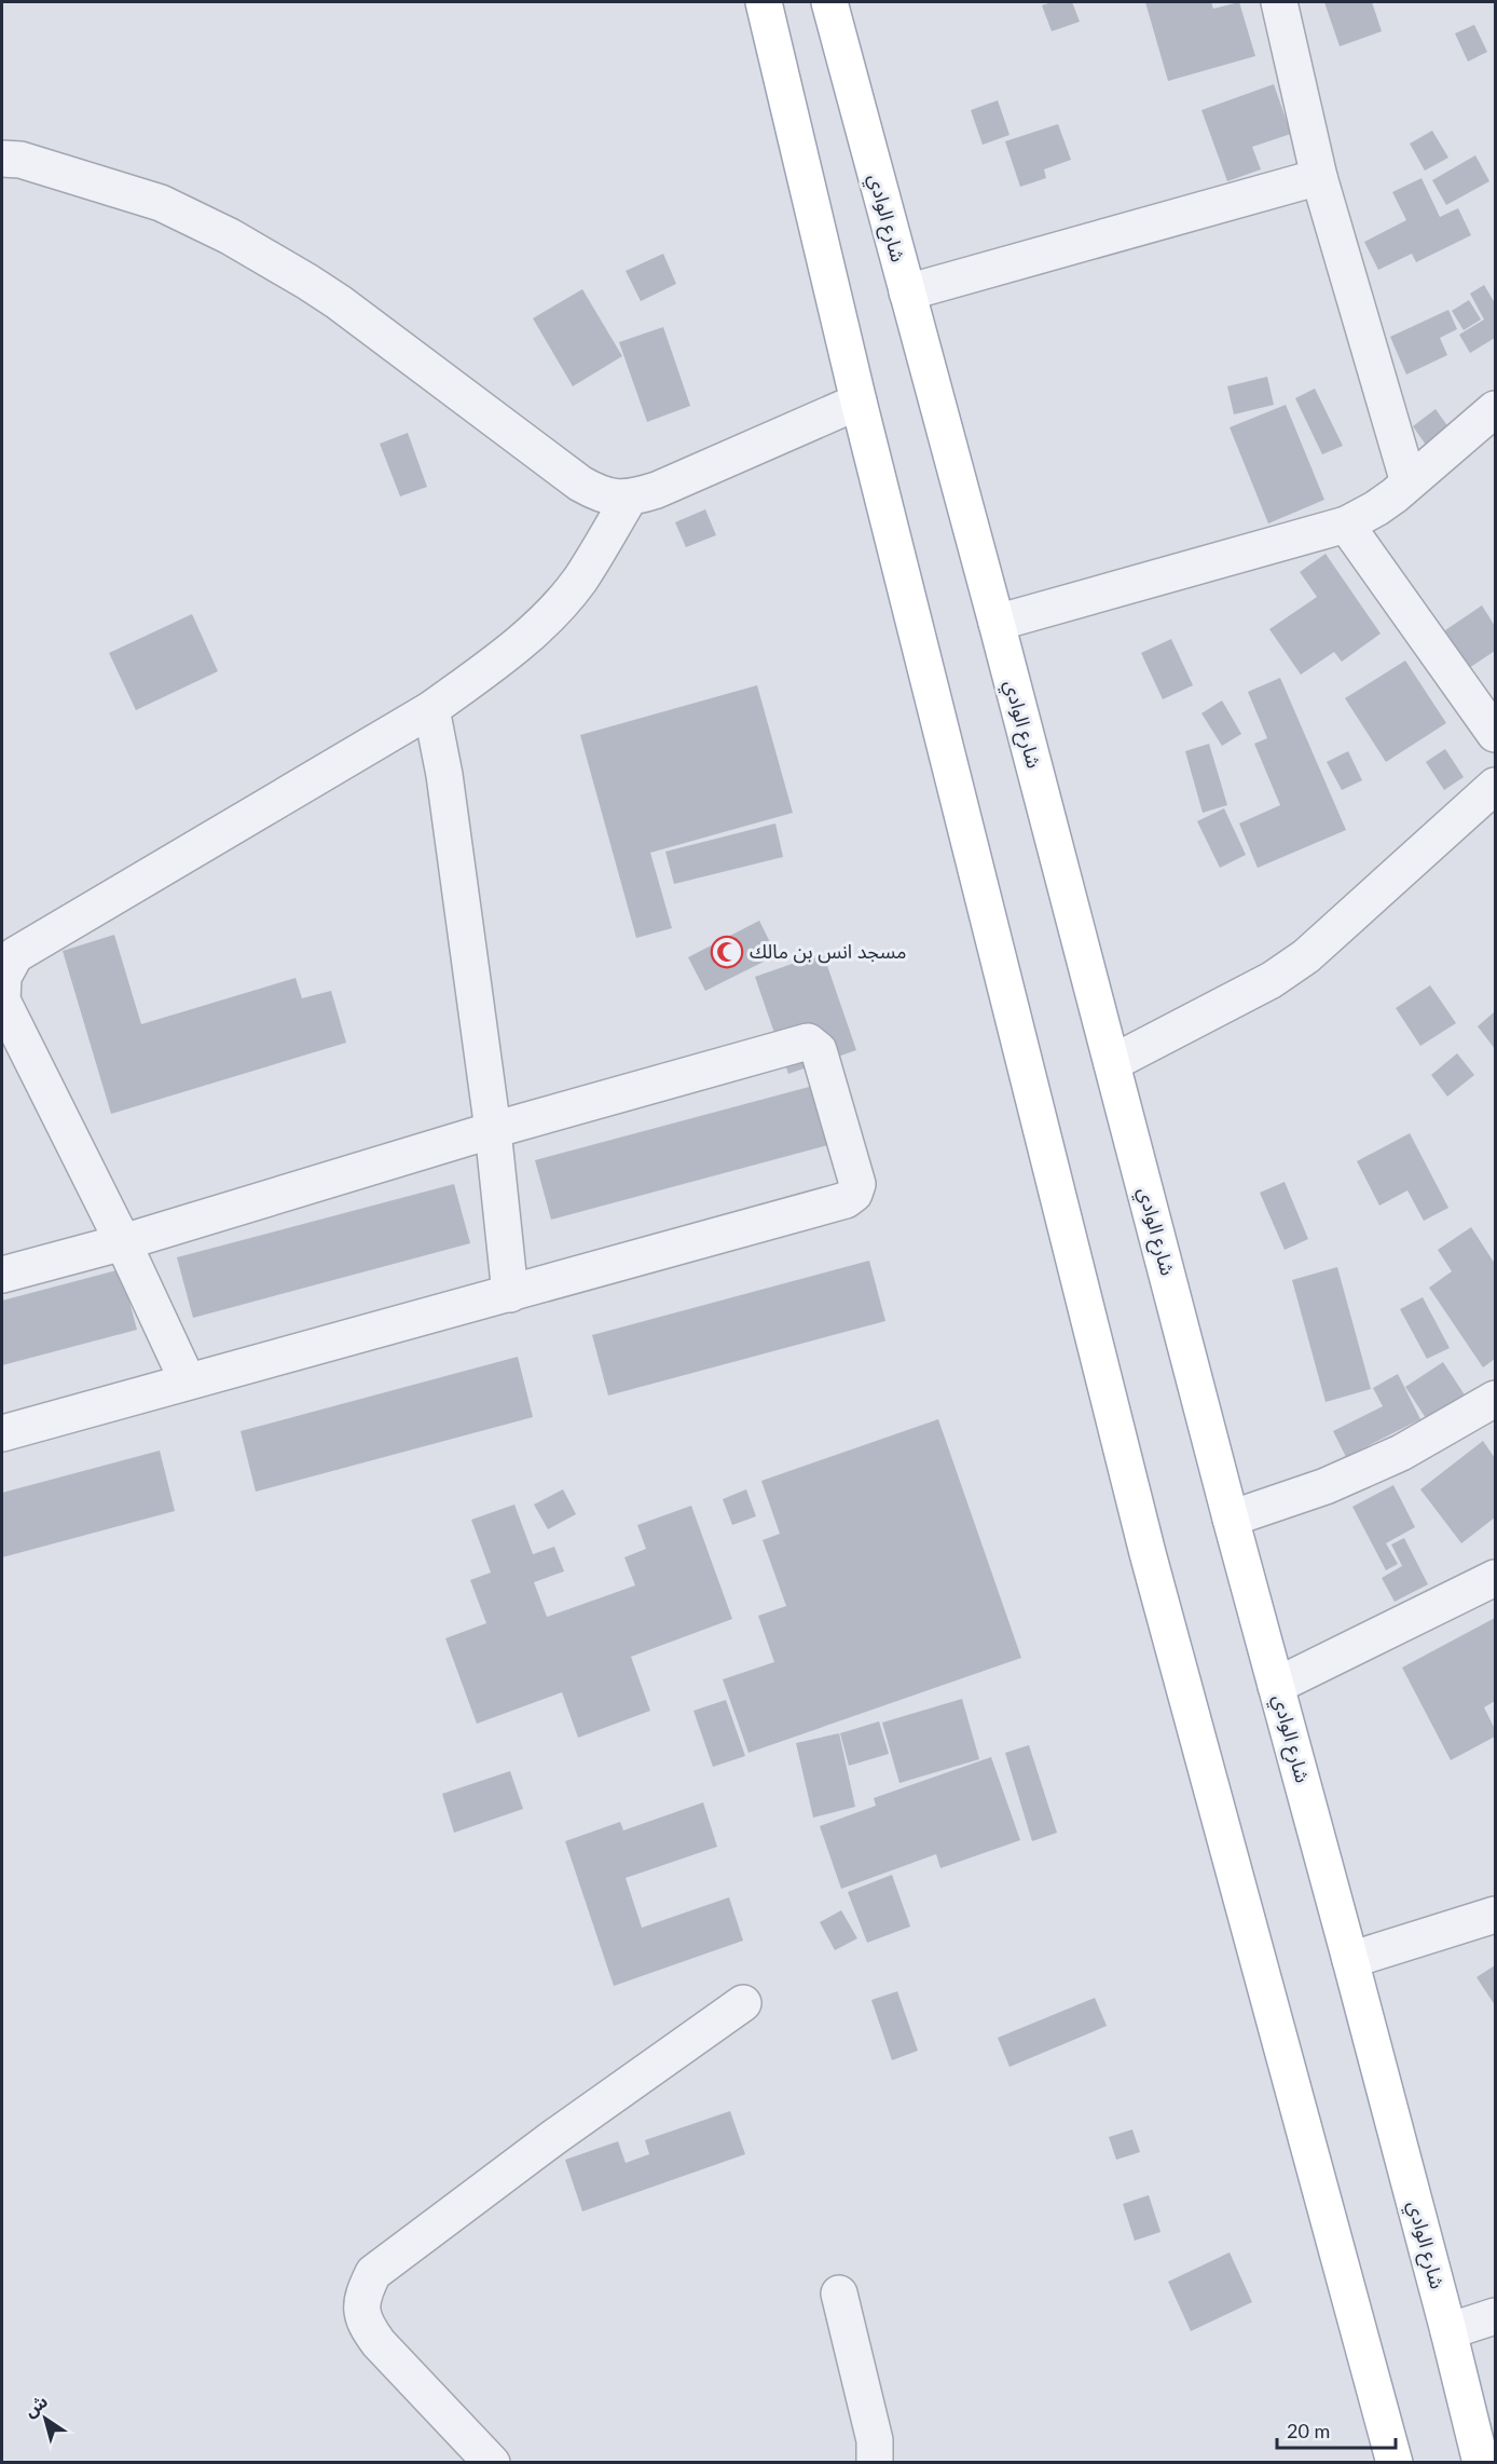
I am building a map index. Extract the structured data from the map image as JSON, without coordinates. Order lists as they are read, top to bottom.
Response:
{
  "streets": {
    "main road": ["شارع الوادي"]
  },
  "places": {
    "mosque": ["مسجد انس بن مالك"]
  },
  "scale_bar": "20 m",
  "north": "top left"
}
